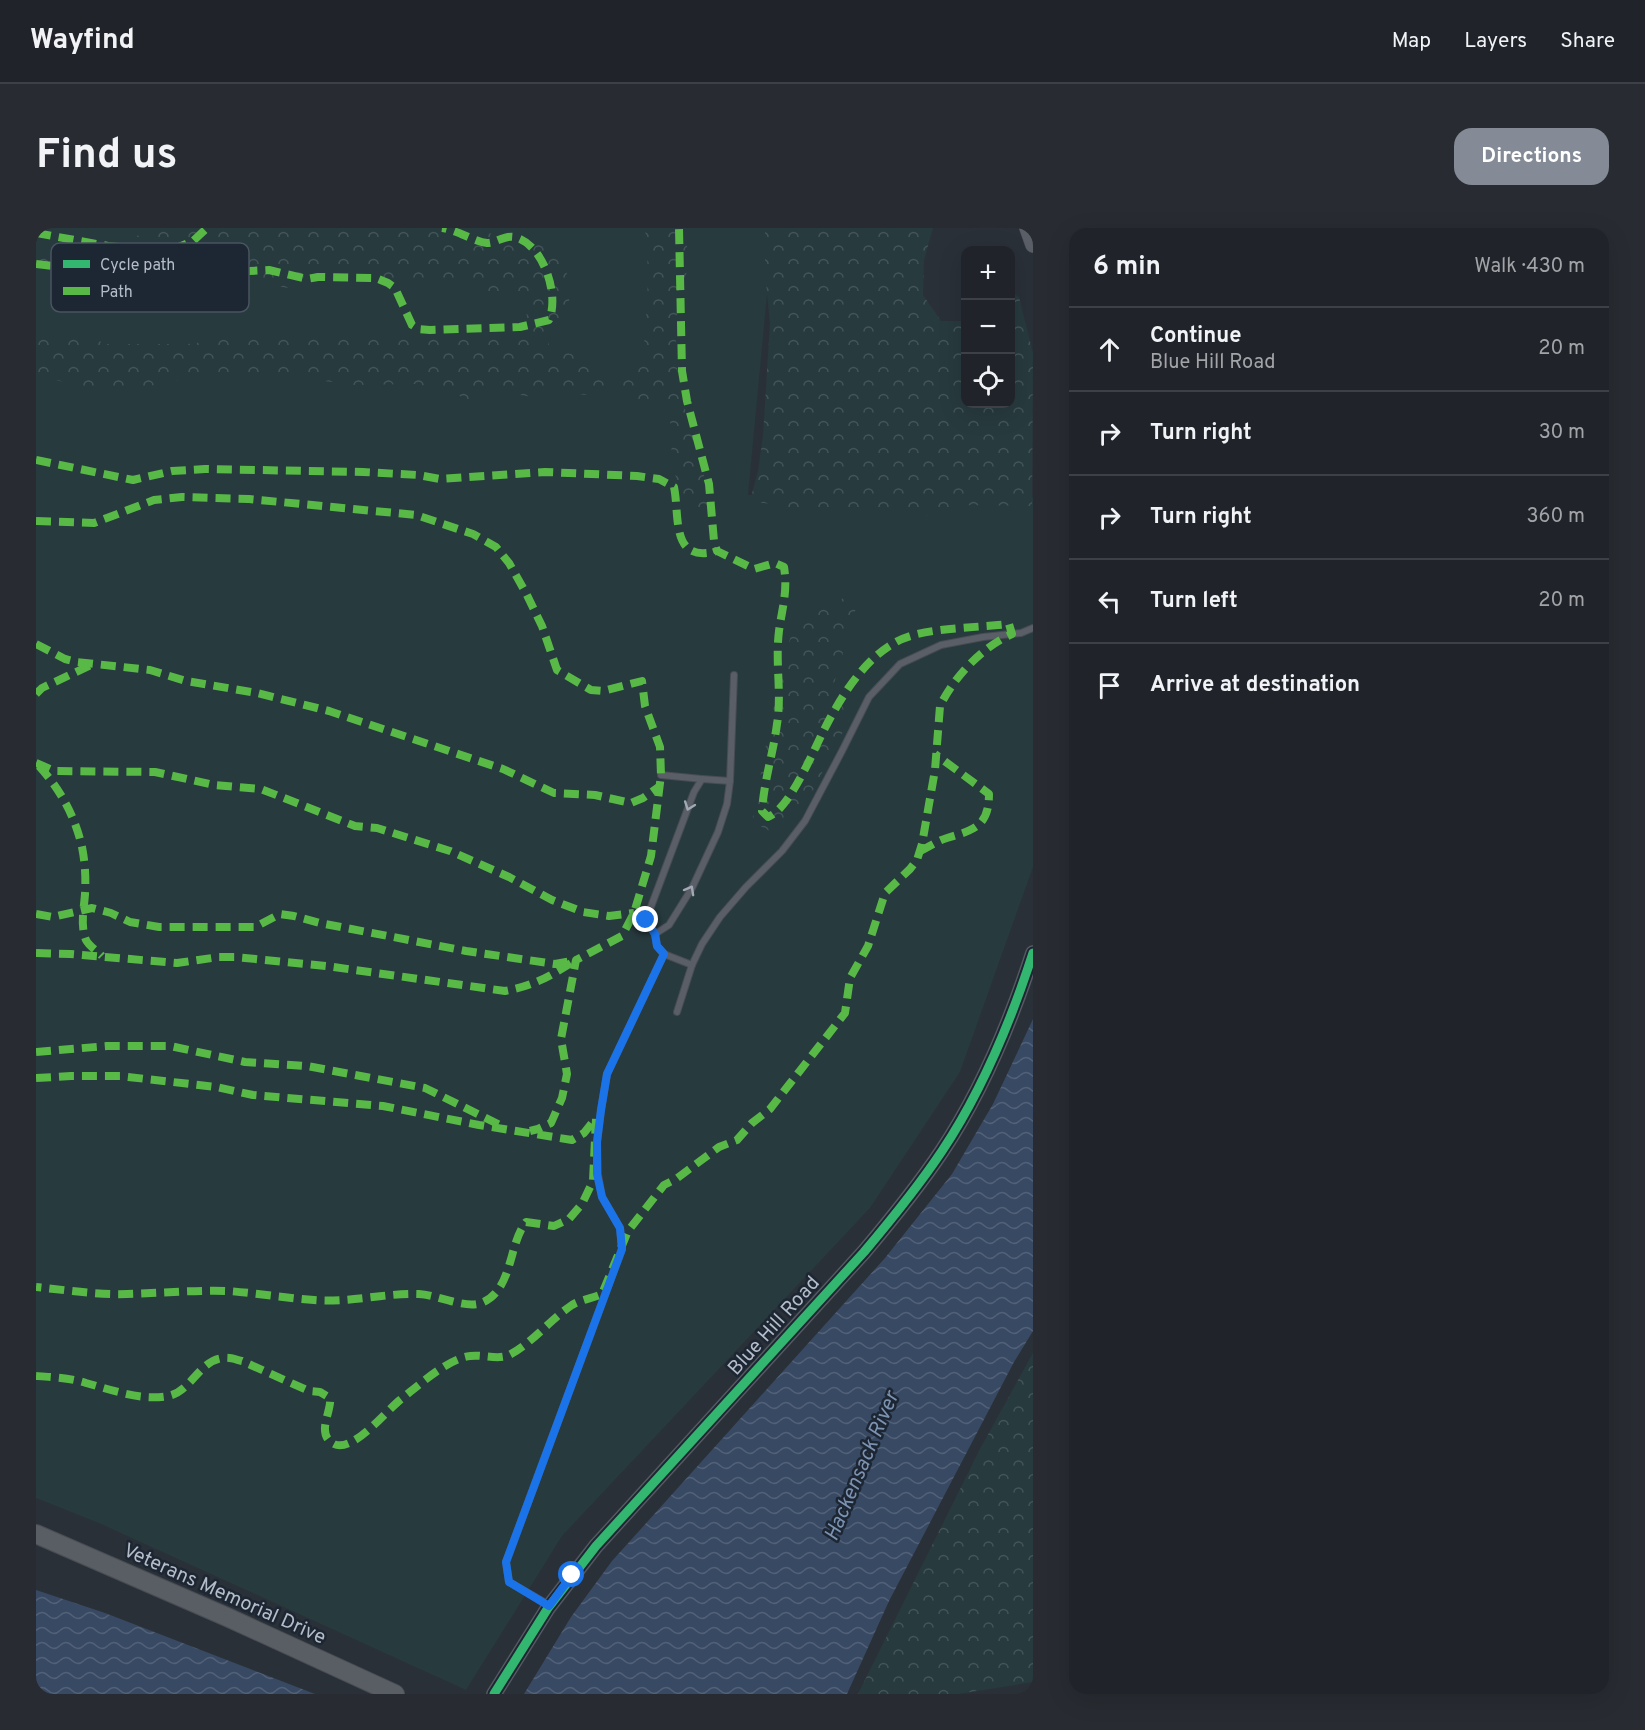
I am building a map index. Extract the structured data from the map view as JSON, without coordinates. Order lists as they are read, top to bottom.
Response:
{
  "streets": {
    "main road": ["Veterans Memorial Drive"],
    "street": ["Blue Hill Road"]
  },
  "water": ["Hackensack River"],
  "legend": ["Cycle path", "Path"],
  "page": {
    "header": "Wayfind",
    "nav": ["Map", "Layers", "Share"],
    "buttons": "Directions",
    "title": "Find us",
    "heading": ["6 min", "Walk · 430 m"],
    "map_buttons": ["+", "−"],
    "list": [
      ["Continue", "Blue Hill Road", "20 m"],
      ["Turn right", "30 m"],
      ["Turn right", "360 m"],
      ["Turn left", "20 m"],
      "Arrive at destination"
    ]
  }
}
